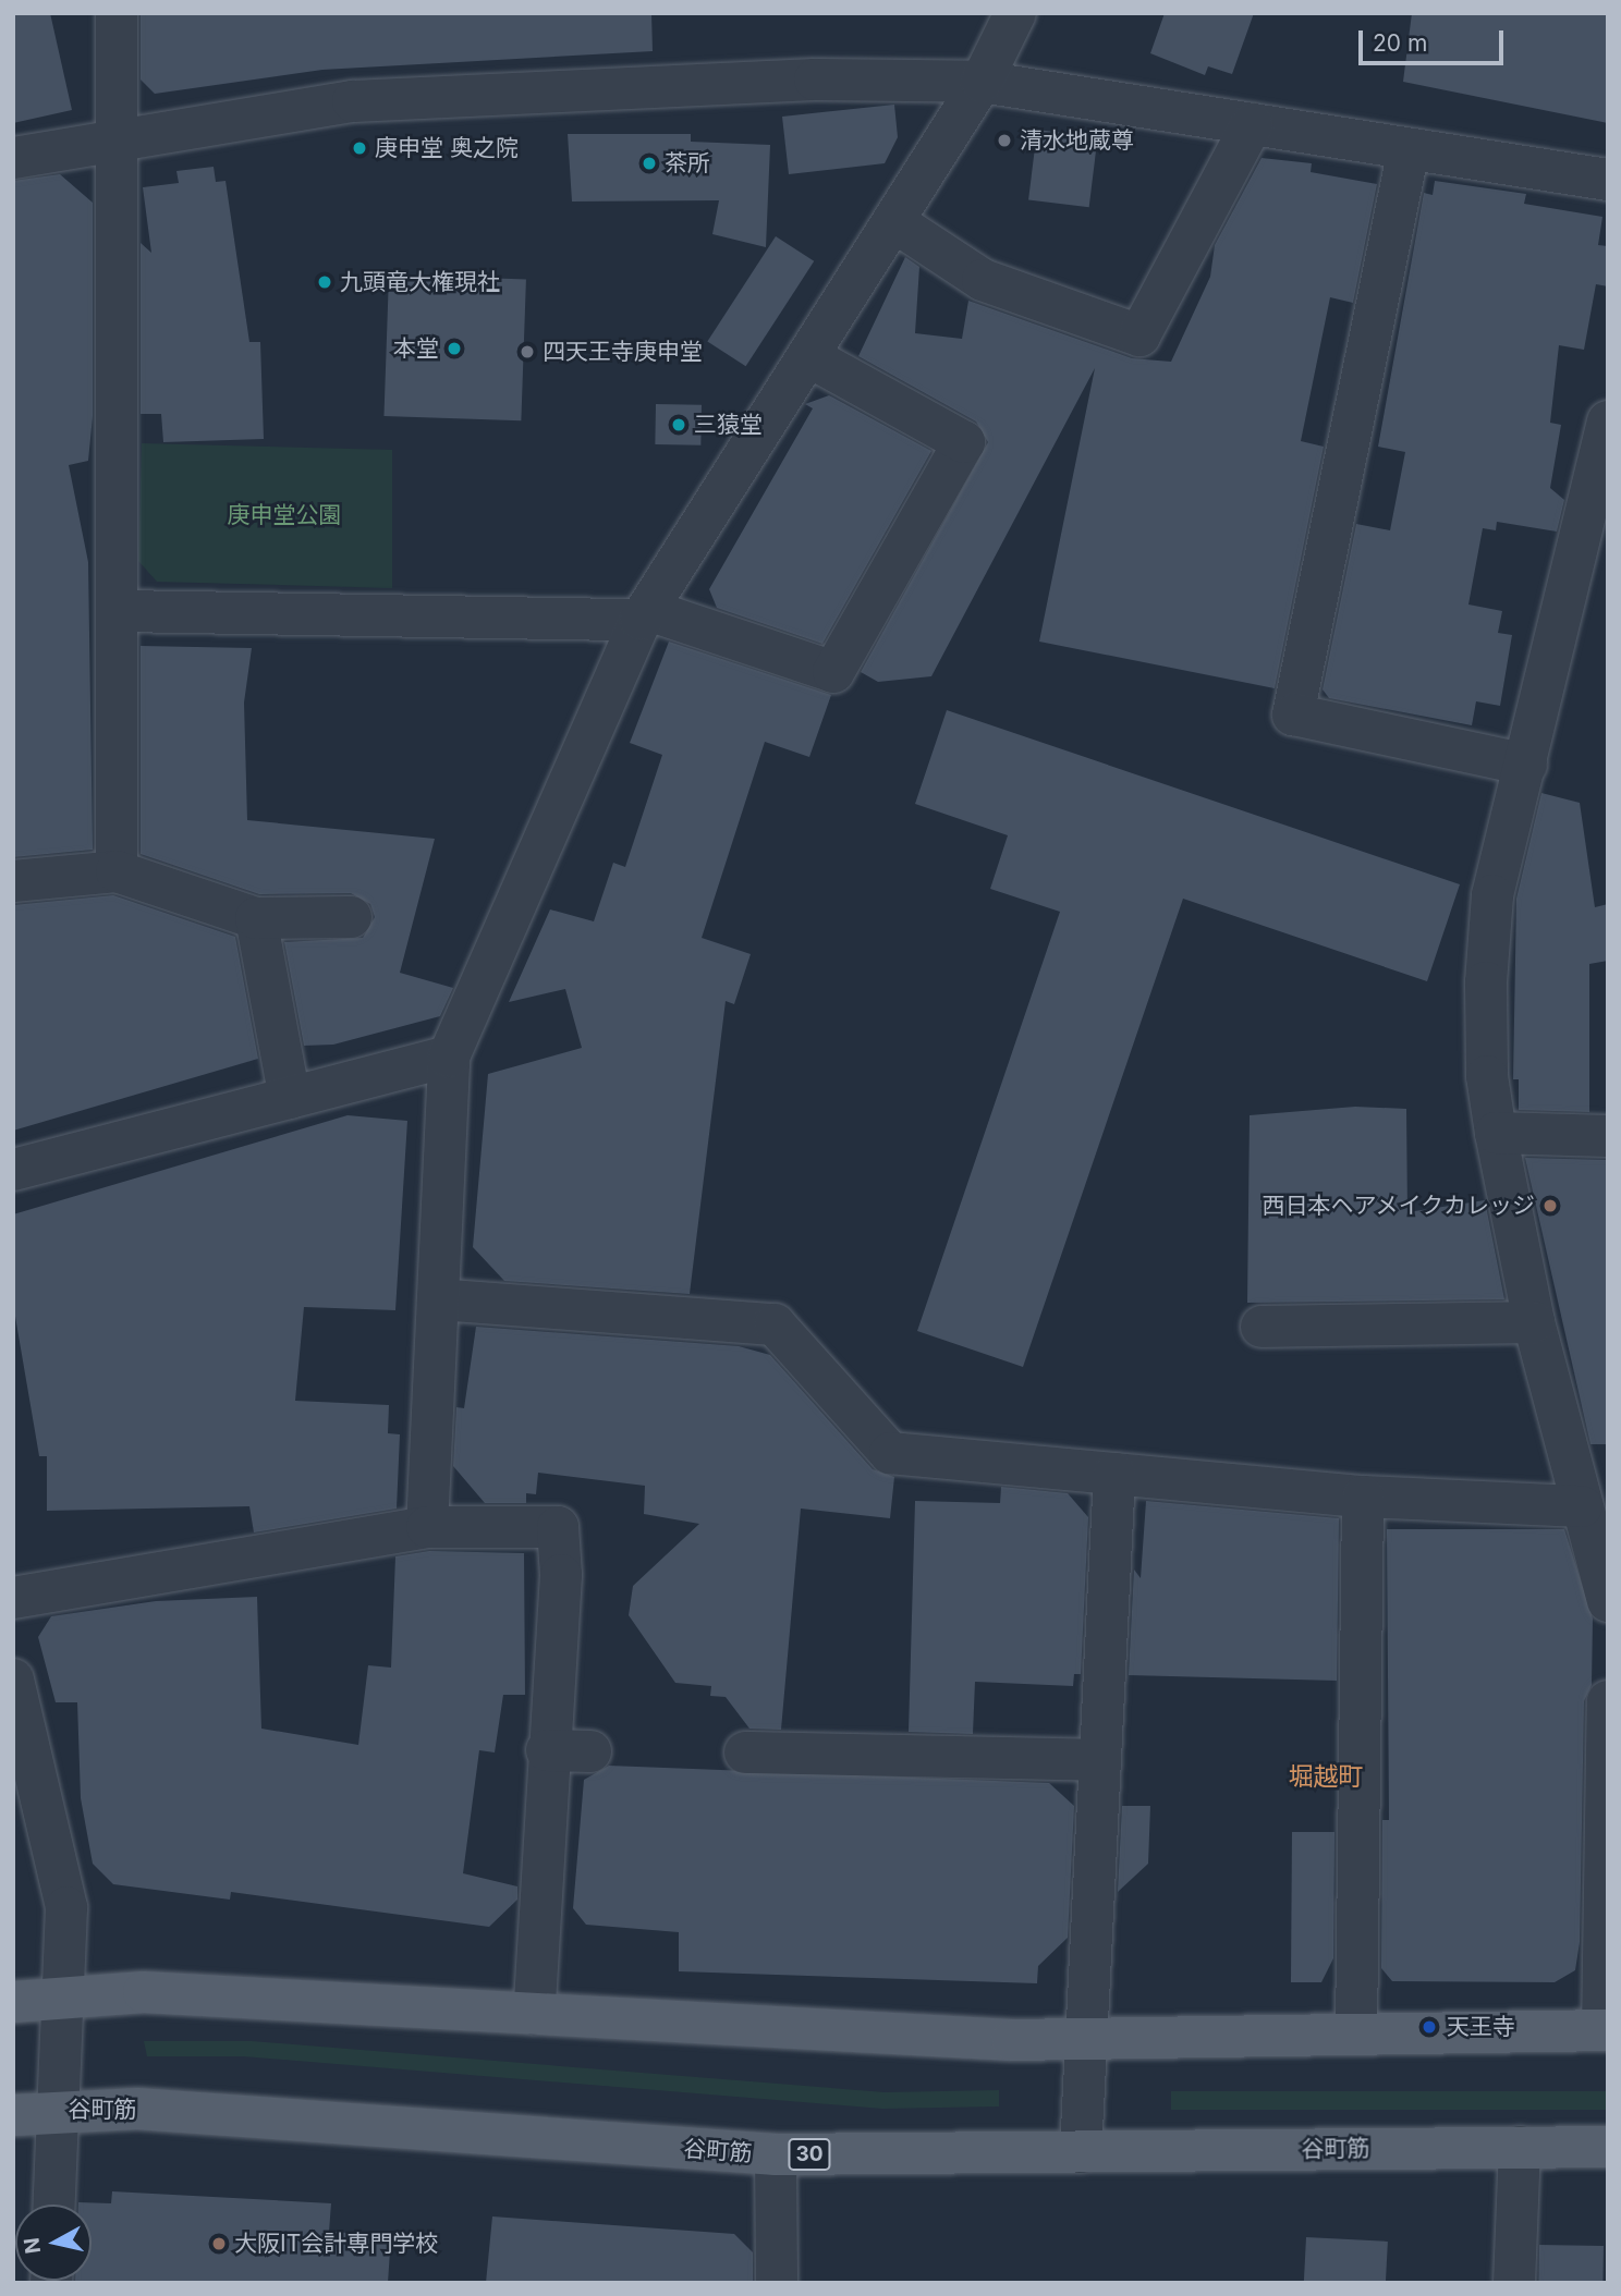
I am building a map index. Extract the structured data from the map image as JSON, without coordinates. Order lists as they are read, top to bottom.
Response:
{
  "streets": {
    "main road": ["谷町筋", "30"]
  },
  "districts": ["堀越町"],
  "parks": ["庚申堂公園"],
  "places": [
    "清水地蔵尊",
    "庚申堂 奥之院",
    "茶所",
    "九頭竜大権現社",
    "本堂",
    "四天王寺庚申堂",
    "三猿堂",
    "西日本ヘアメイクカレッジ",
    "天王寺",
    "大阪IT会計専門学校"
  ],
  "scale_bar": "20 m",
  "north": "left"
}
